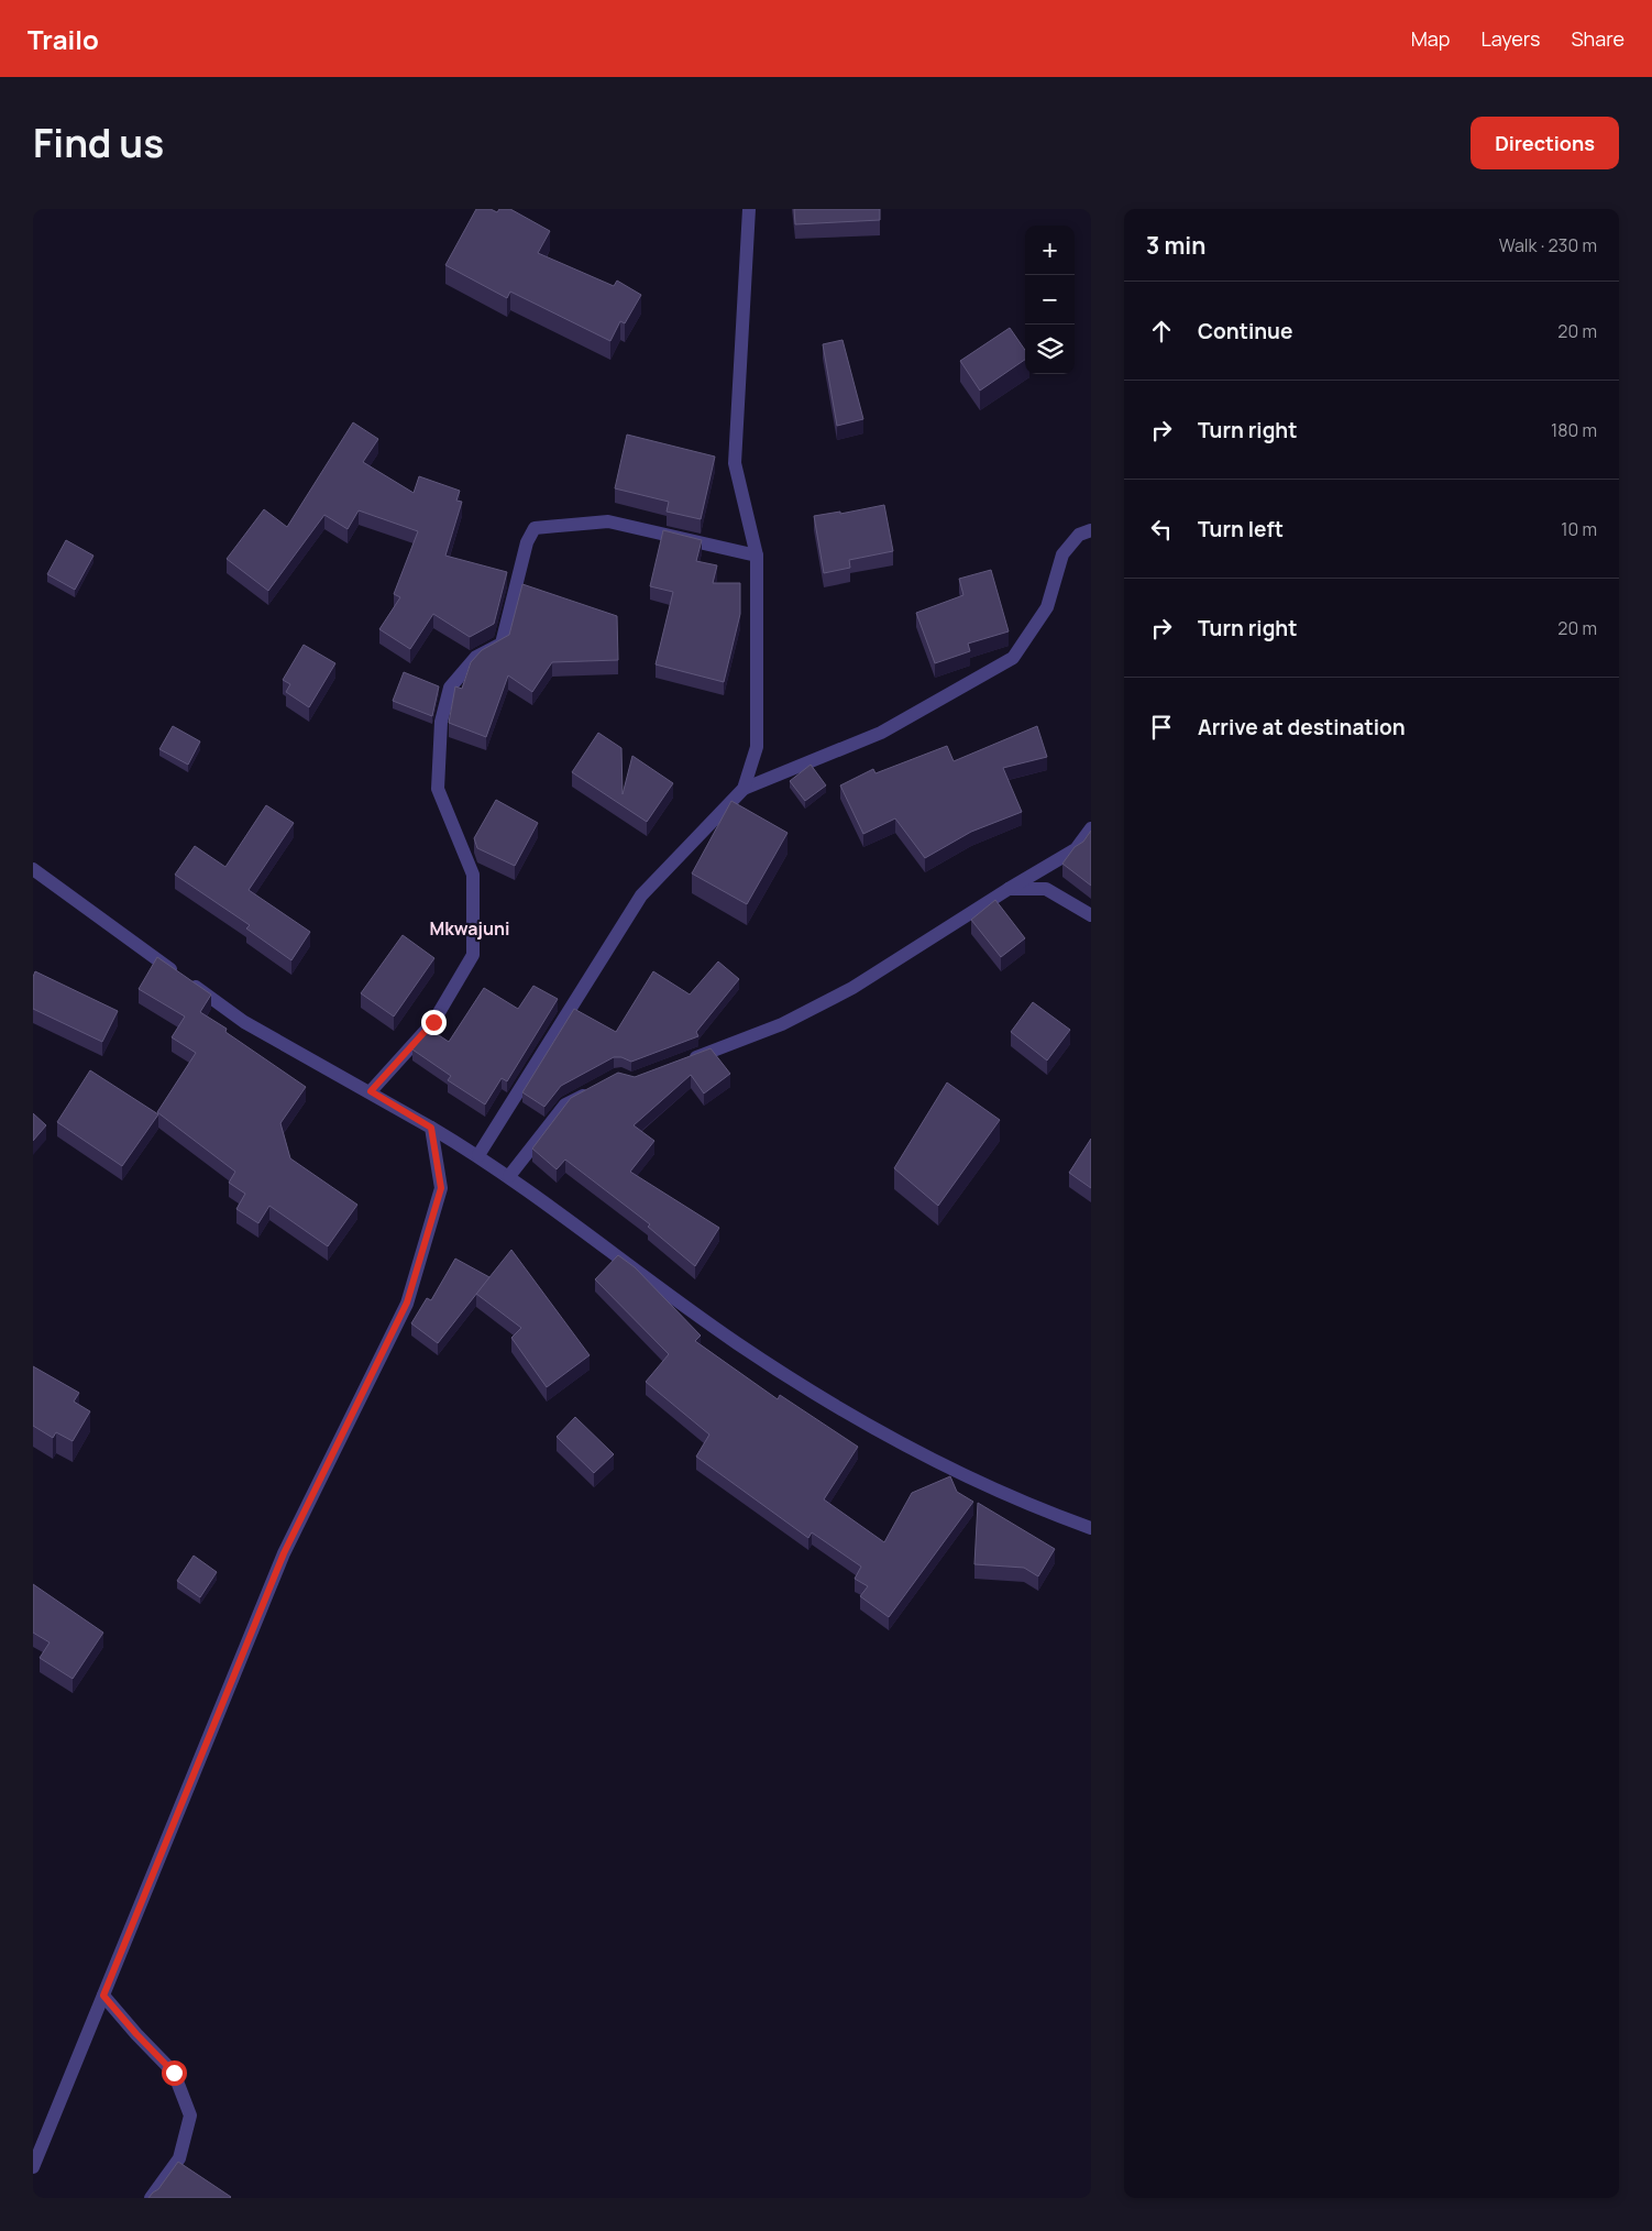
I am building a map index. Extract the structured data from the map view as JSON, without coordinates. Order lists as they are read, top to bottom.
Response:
{
  "districts": ["Mkwajuni"],
  "page": {
    "header": "Trailo",
    "nav": ["Map", "Layers", "Share"],
    "title": "Find us",
    "buttons": "Directions",
    "heading": ["3 min", "Walk · 230 m"],
    "map_buttons": ["+", "−"],
    "list": [
      ["Continue", "20 m"],
      ["Turn right", "180 m"],
      ["Turn left", "10 m"],
      ["Turn right", "20 m"],
      "Arrive at destination"
    ]
  }
}
